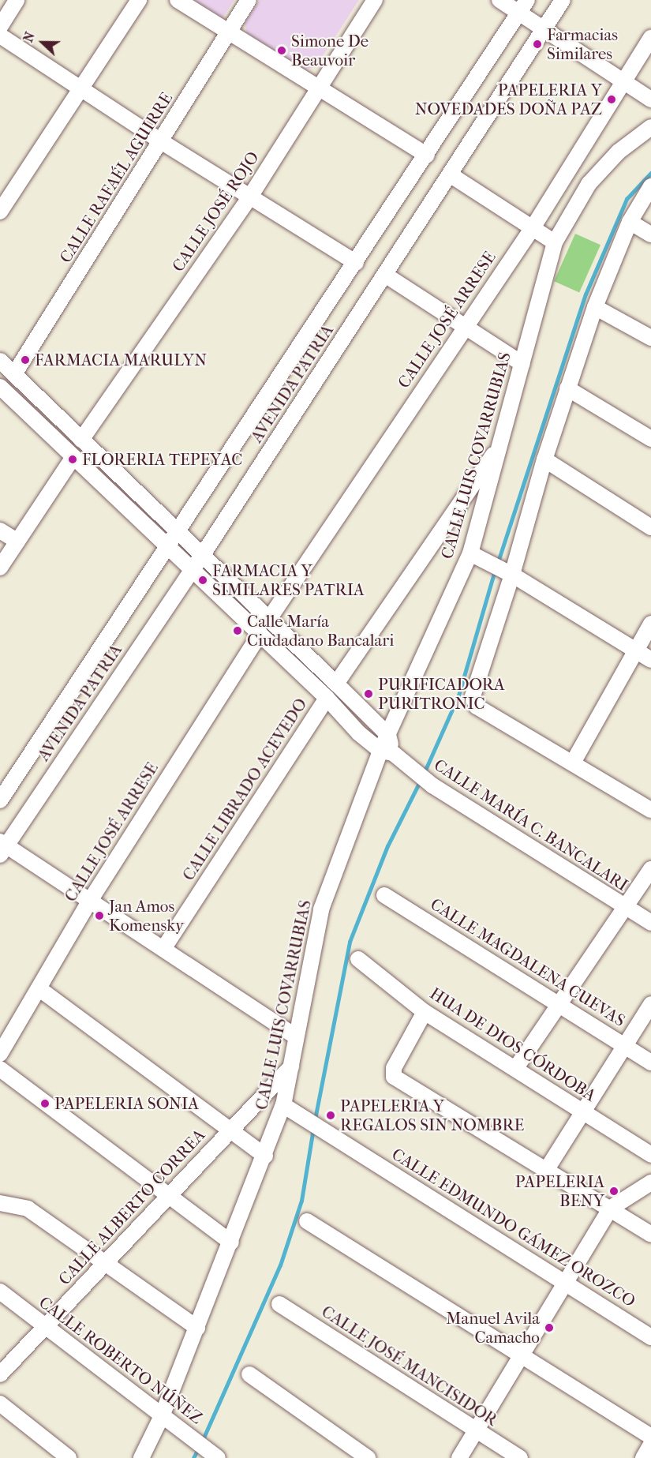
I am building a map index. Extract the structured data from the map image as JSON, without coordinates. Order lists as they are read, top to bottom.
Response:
{
  "streets": {
    "street": [
      "CALLE RAFAÉL AGUIRRE",
      "CALLE JOSÉ ROJO",
      "CALLE JOSÉ ARRESE",
      "AVENIDA PATRIA",
      "CALLE LUIS COVARRUBIAS",
      "CALLE LIBRADO ACEVEDO",
      "CALLE MARÍA C. BANCALARI",
      "CALLE MAGDALENA CUEVAS",
      "HUA DE DIOS CÓRDOBA",
      "CALLE ALBERTO CORREA",
      "CALLE EDMUNDO GÁMEZ OROZCO",
      "CALLE ROBERTO NÚÑEZ",
      "CALLE JOSÉ MANCISIDOR"
    ]
  },
  "crossings": [
    ["CALLE JOSÉ ARRESE", "CALLE MARÍA C. BANCALARI"],
    ["AVENIDA PATRIA", "CALLE MARÍA C. BANCALARI"],
    ["CALLE LUIS COVARRUBIAS", "CALLE MARÍA C. BANCALARI"],
    ["CALLE LUIS COVARRUBIAS", "CALLE ALBERTO CORREA"],
    ["CALLE LUIS COVARRUBIAS", "CALLE EDMUNDO GÁMEZ OROZCO"],
    ["CALLE LUIS COVARRUBIAS", "CALLE ROBERTO NÚÑEZ"],
    ["CALLE LIBRADO ACEVEDO", "CALLE MARÍA C. BANCALARI"],
    ["CALLE ALBERTO CORREA", "CALLE ROBERTO NÚÑEZ"]
  ],
  "places": [
    "Farmacias Similares",
    "Simone De Beauvoir",
    "PAPELERIA Y NOVEDADES DOÑA PAZ",
    "FARMACIA MARULYN",
    "FLORERIA TEPEYAC",
    "FARMACIA Y SIMILARES PATRIA",
    "Calle María Ciudadano Bancalari",
    "PURIFICADORA PURITRONIC",
    "Jan Amos Komensky",
    "PAPELERIA SONIA",
    "PAPELERIA Y REGALOS SIN NOMBRE",
    "PAPELERIA BENY",
    "Manuel Avila Camacho"
  ],
  "north": "left"
}
